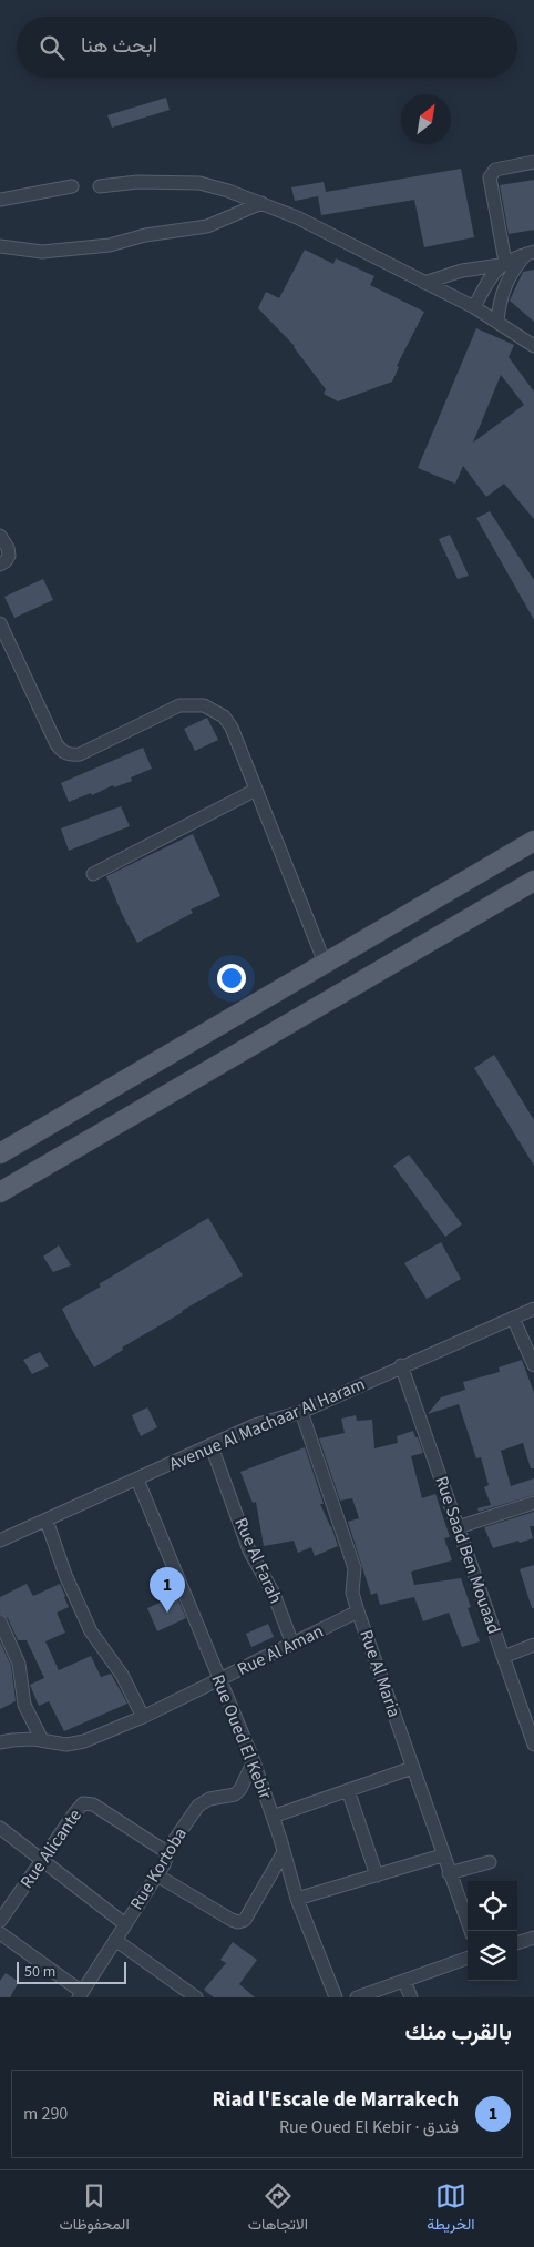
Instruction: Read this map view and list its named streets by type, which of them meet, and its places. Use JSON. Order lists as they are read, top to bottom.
{
  "streets": {
    "street": [
      "Avenue Al Machaar Al Haram",
      "Rue Saad Ben Mouaad",
      "Rue Al Farah",
      "Rue Al Aman",
      "Rue Al Maria",
      "Rue Oued El Kebir",
      "Rue Alicante",
      "Rue Kortoba"
    ]
  },
  "crossings": [
    ["Avenue Al Machaar Al Haram", "Rue Saad Ben Mouaad"],
    ["Avenue Al Machaar Al Haram", "Rue Al Farah"],
    ["Avenue Al Machaar Al Haram", "Rue Al Maria"],
    ["Avenue Al Machaar Al Haram", "Rue Oued El Kebir"],
    ["Rue Al Farah", "Rue Al Aman"],
    ["Rue Al Aman", "Rue Al Maria"],
    ["Rue Al Aman", "Rue Oued El Kebir"],
    ["Rue Oued El Kebir", "Rue Kortoba"],
    ["Rue Alicante", "Rue Kortoba"]
  ],
  "scale_bar": "50 m",
  "north": "top right",
  "page": {
    "search": "ابحث هنا",
    "pins": "1",
    "scale": "50 m",
    "heading": "بالقرب منك",
    "list": [
      {
        "mark": "1",
        "name": "Riad l'Escale de Marrakech",
        "note": "فندق · Rue Oued El Kebir",
        "value": "290 m"
      }
    ],
    "nav": ["الخريطة", "الاتجاهات", "المحفوظات"]
  }
}
